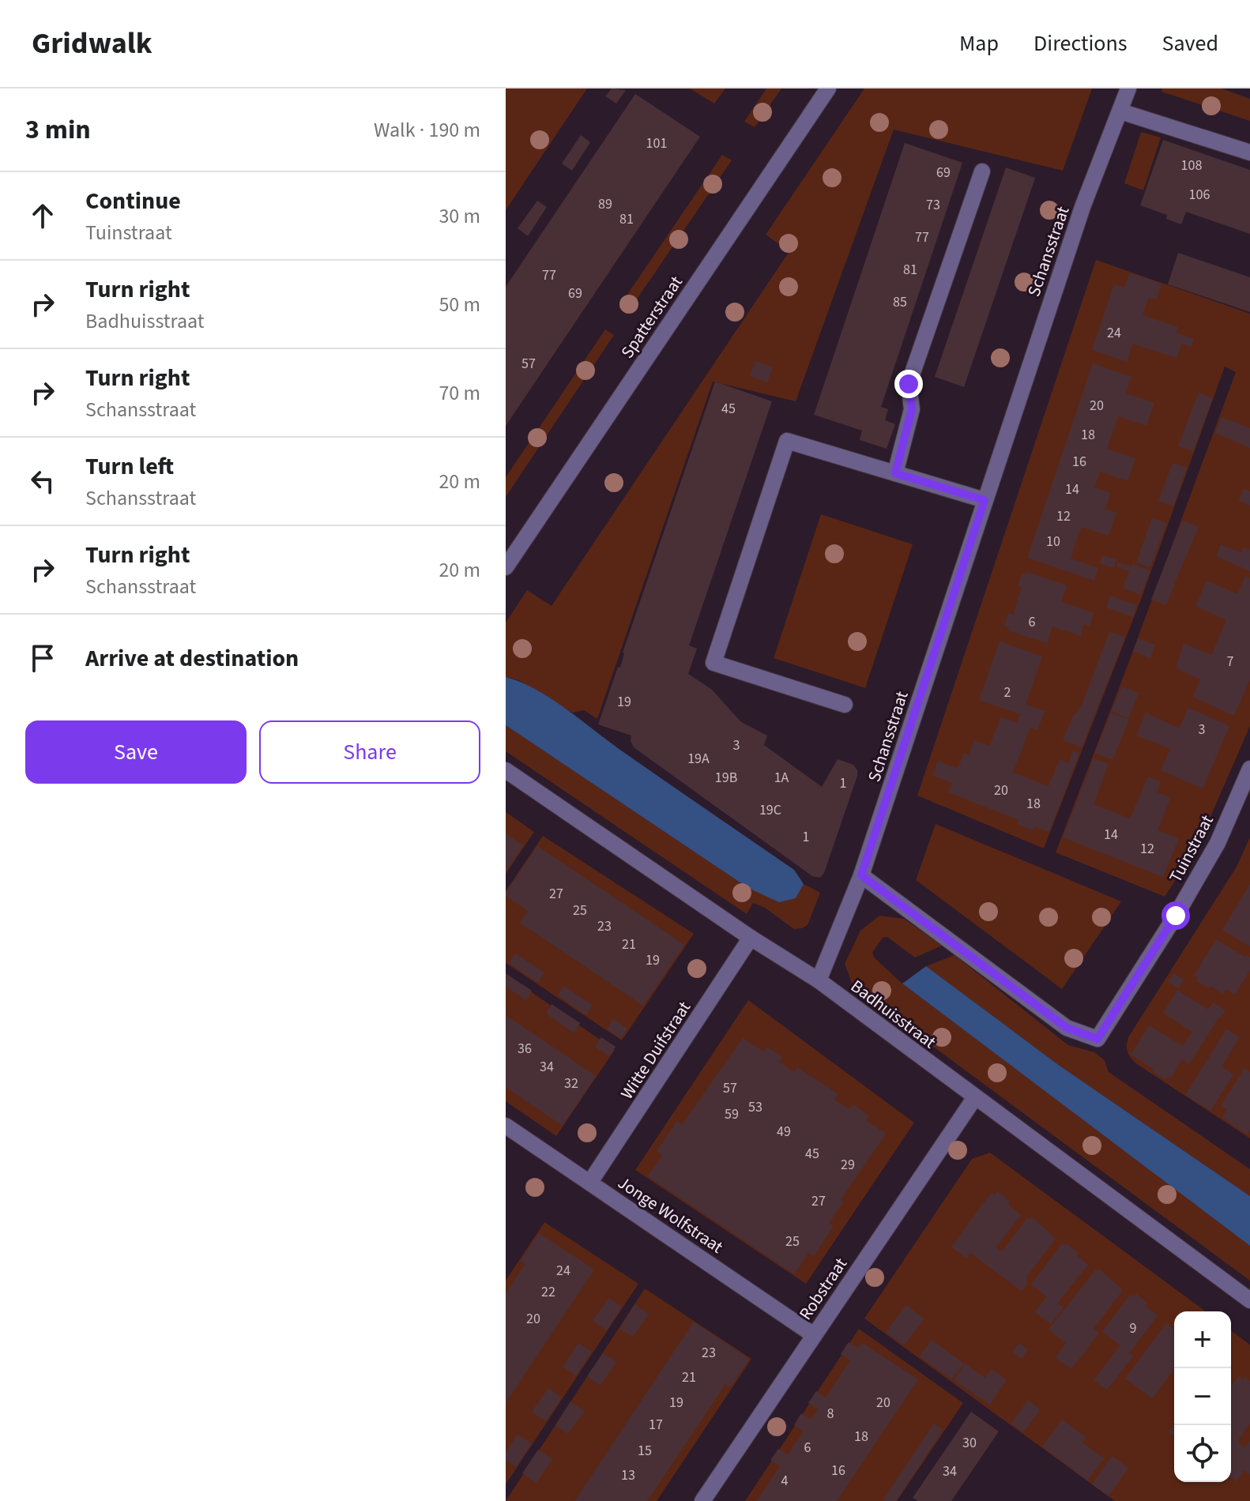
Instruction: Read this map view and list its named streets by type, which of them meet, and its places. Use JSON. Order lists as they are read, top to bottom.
{
  "streets": {
    "street": [
      "Schansstraat",
      "Spatterstraat",
      "Tuinstraat",
      "Badhuisstraat",
      "Witte Duifstraat",
      "Jonge Wolfstraat",
      "Robstraat"
    ]
  },
  "crossings": [
    ["Schansstraat", "Tuinstraat"],
    ["Schansstraat", "Badhuisstraat"],
    ["Badhuisstraat", "Witte Duifstraat"],
    ["Badhuisstraat", "Robstraat"],
    ["Witte Duifstraat", "Jonge Wolfstraat"],
    ["Jonge Wolfstraat", "Robstraat"]
  ],
  "house_numbers": [
    "101",
    "108",
    "69",
    "106",
    "89",
    "73",
    "81",
    "77",
    "81",
    "77",
    "69",
    "85",
    "24",
    "57",
    "20",
    "45",
    "18",
    "16",
    "14",
    "12",
    "10",
    "6",
    "7",
    "2",
    "19",
    "3",
    "3",
    "19A",
    "19B",
    "1A",
    "1",
    "20",
    "18",
    "19C",
    "14",
    "1",
    "12",
    "27",
    "25",
    "23",
    "21",
    "19",
    "36",
    "34",
    "32",
    "57",
    "53",
    "59",
    "49",
    "45",
    "29",
    "27",
    "25",
    "24",
    "22",
    "20",
    "9",
    "23",
    "21",
    "19",
    "20",
    "8",
    "17",
    "18",
    "30",
    "6",
    "15",
    "16",
    "34",
    "13",
    "4"
  ],
  "page": {
    "header": "Gridwalk",
    "nav": ["Map", "Directions", "Saved"],
    "heading": ["3 min", "Walk · 190 m"],
    "list": [
      ["Continue", "Tuinstraat", "30 m"],
      ["Turn right", "Badhuisstraat", "50 m"],
      ["Turn right", "Schansstraat", "70 m"],
      ["Turn left", "Schansstraat", "20 m"],
      ["Turn right", "Schansstraat", "20 m"],
      "Arrive at destination"
    ],
    "buttons": ["Save", "Share"],
    "map_buttons": ["+", "−"]
  }
}
